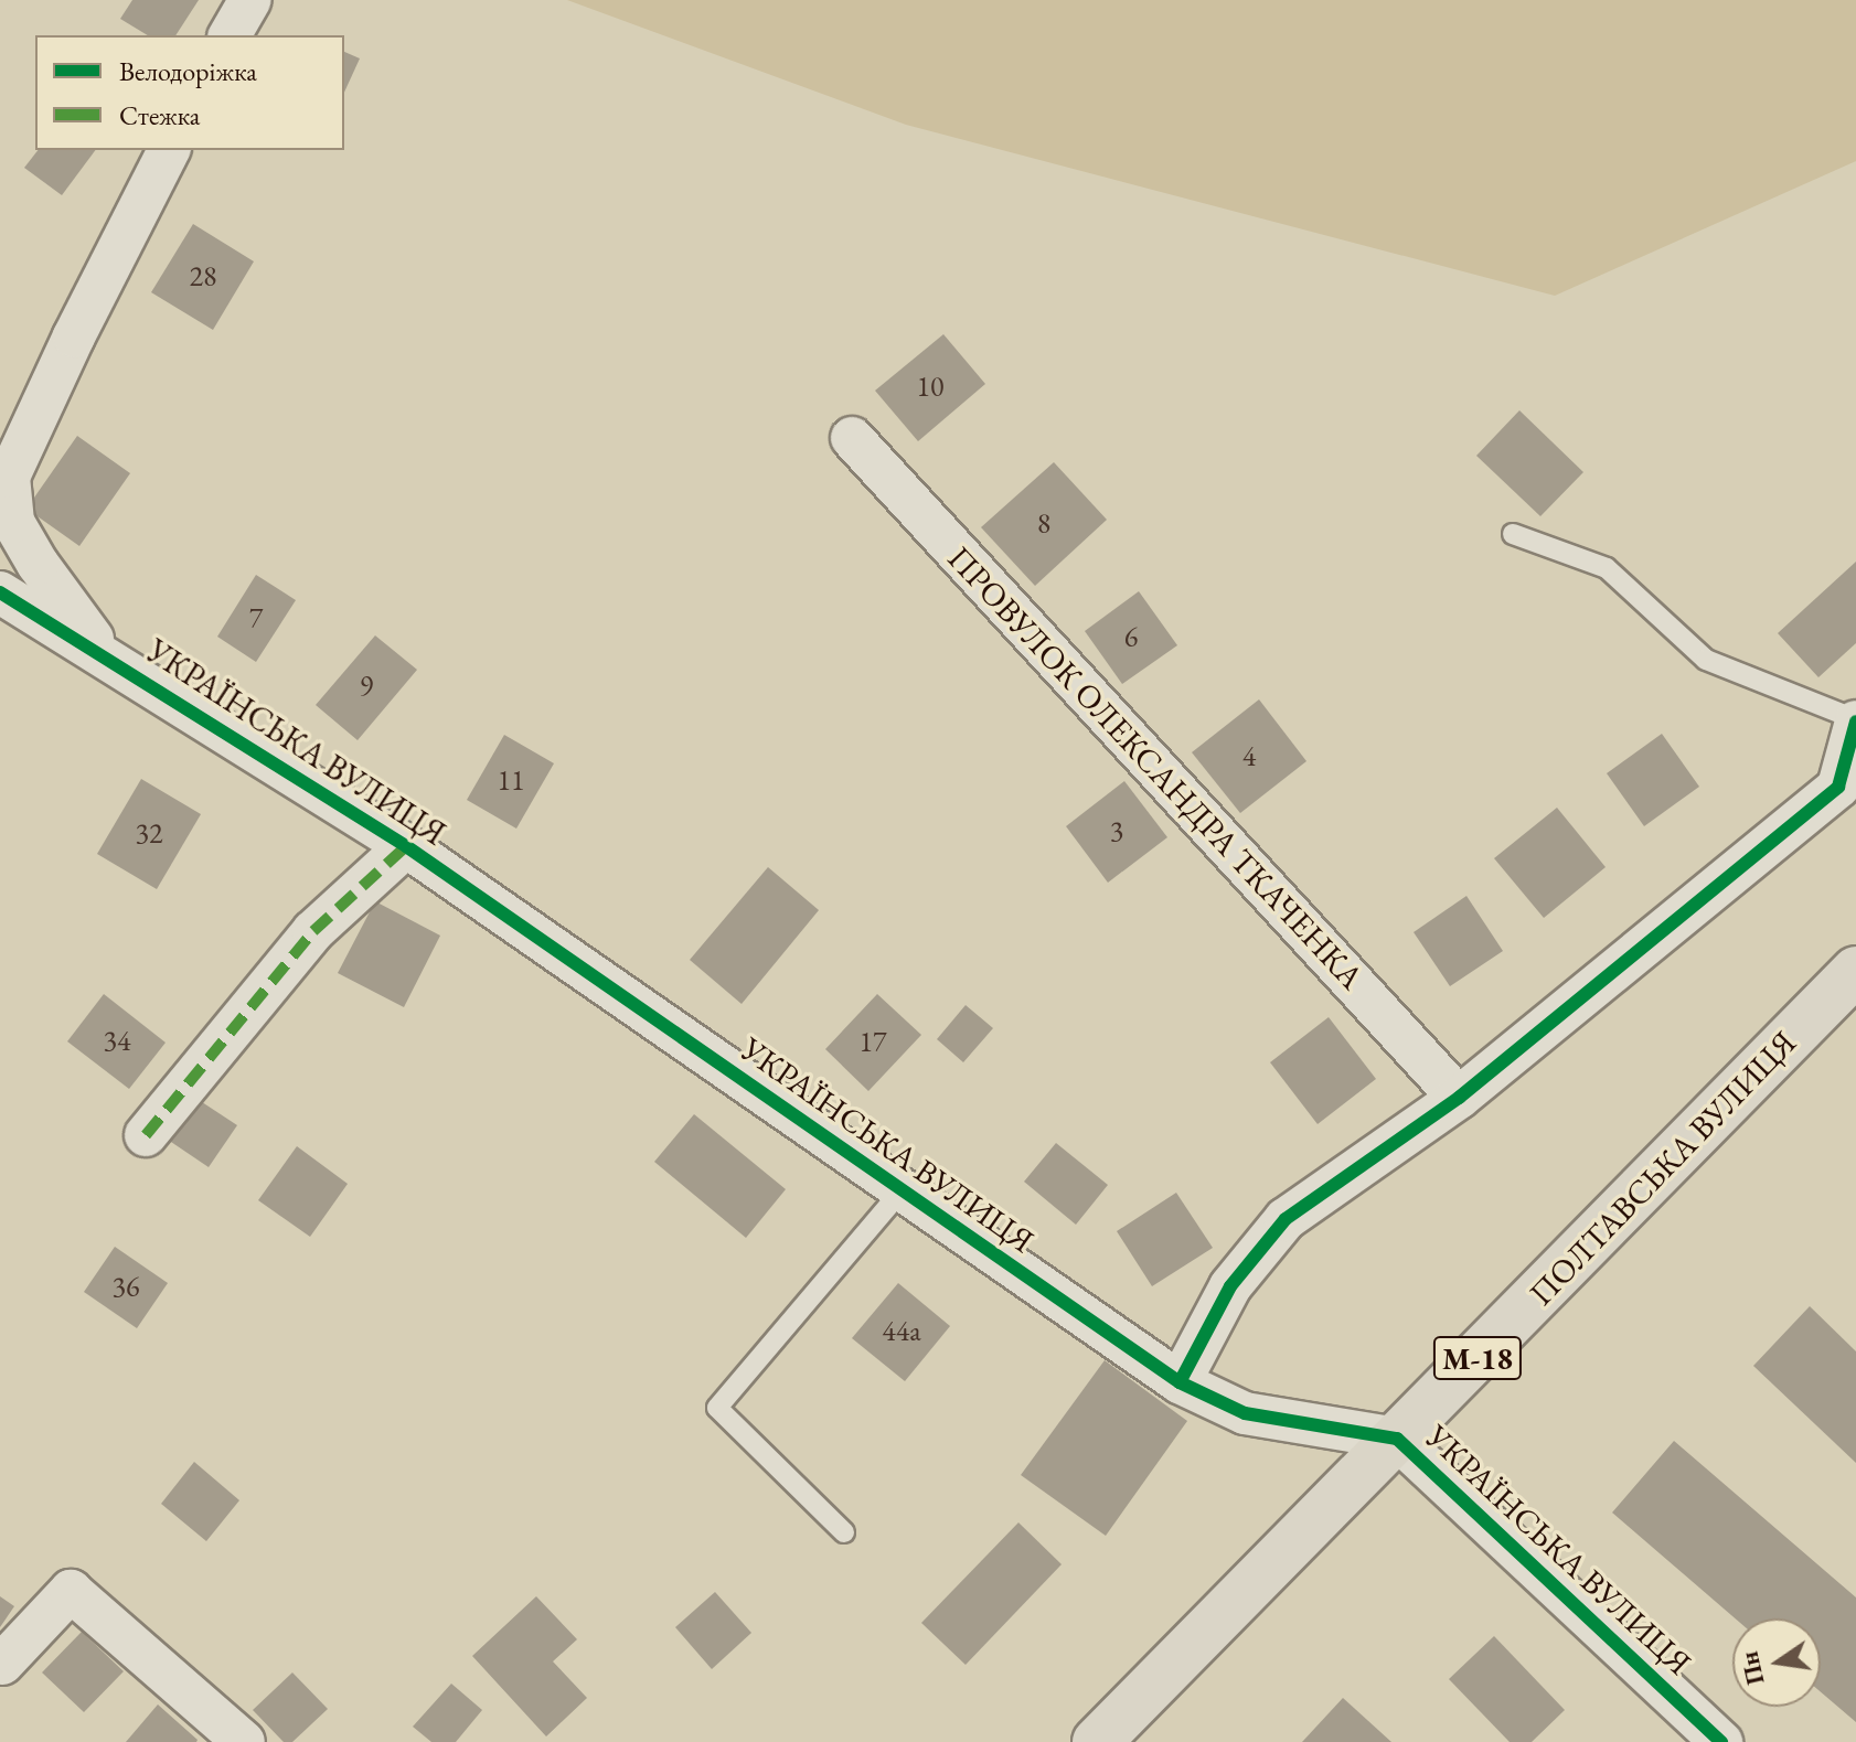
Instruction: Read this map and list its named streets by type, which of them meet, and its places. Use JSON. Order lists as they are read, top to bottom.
{
  "streets": {
    "highway": ["ПОЛТАВСЬКА ВУЛИЦЯ", "М-18"],
    "street": ["УКРАЇНСЬКА ВУЛИЦЯ", "ПРОВУЛОК ОЛЕКСАНДРА ТКАЧЕНКА"]
  },
  "crossings": [
    ["УКРАЇНСЬКА ВУЛИЦЯ", "ПОЛТАВСЬКА ВУЛИЦЯ"]
  ],
  "house_numbers": [
    "28",
    "10",
    "8",
    "7",
    "6",
    "9",
    "4",
    "11",
    "3",
    "32",
    "34",
    "17",
    "36",
    "44а"
  ],
  "legend": ["Велодоріжка", "Стежка"],
  "north": "left"
}
